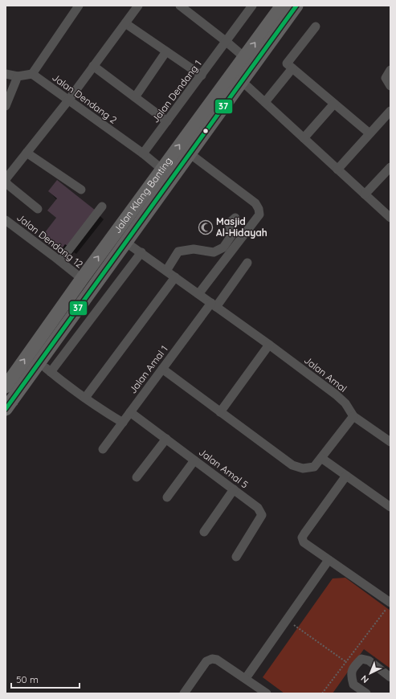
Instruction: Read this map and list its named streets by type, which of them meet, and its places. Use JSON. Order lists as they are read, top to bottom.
{
  "streets": {
    "highway": ["Jalan Klang Banting"],
    "street": [
      "Jalan Dendang 1",
      "Jalan Dendang 2",
      "Jalan Dendang 12",
      "Jalan Amal 1",
      "Jalan Amal",
      "Jalan Amal 5"
    ]
  },
  "crossings": [
    ["Jalan Dendang 1", "Jalan Dendang 2"],
    ["Jalan Dendang 2", "Jalan Klang Banting"],
    ["Jalan Klang Banting", "Jalan Dendang 12"],
    ["Jalan Klang Banting", "Jalan Amal"],
    ["Jalan Amal 1", "Jalan Amal"],
    ["Jalan Amal 1", "Jalan Amal 5"]
  ],
  "places": {
    "mosque": ["Masjid Al-Hidayah"]
  },
  "lines": ["transit line 37"],
  "scale_bar": "50 m",
  "north": "bottom left"
}
